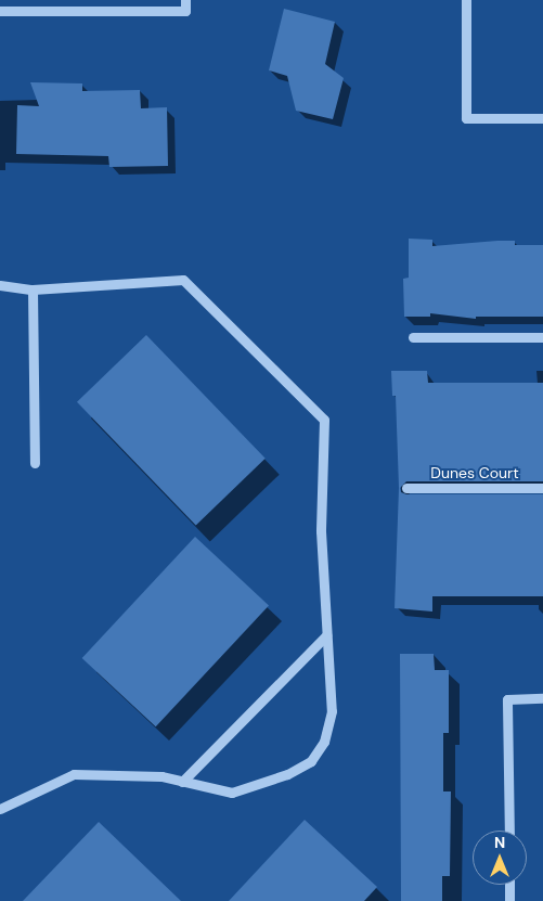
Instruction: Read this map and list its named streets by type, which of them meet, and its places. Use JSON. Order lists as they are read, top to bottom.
{
  "streets": {
    "street": ["Dunes Court"]
  },
  "north": "top"
}
